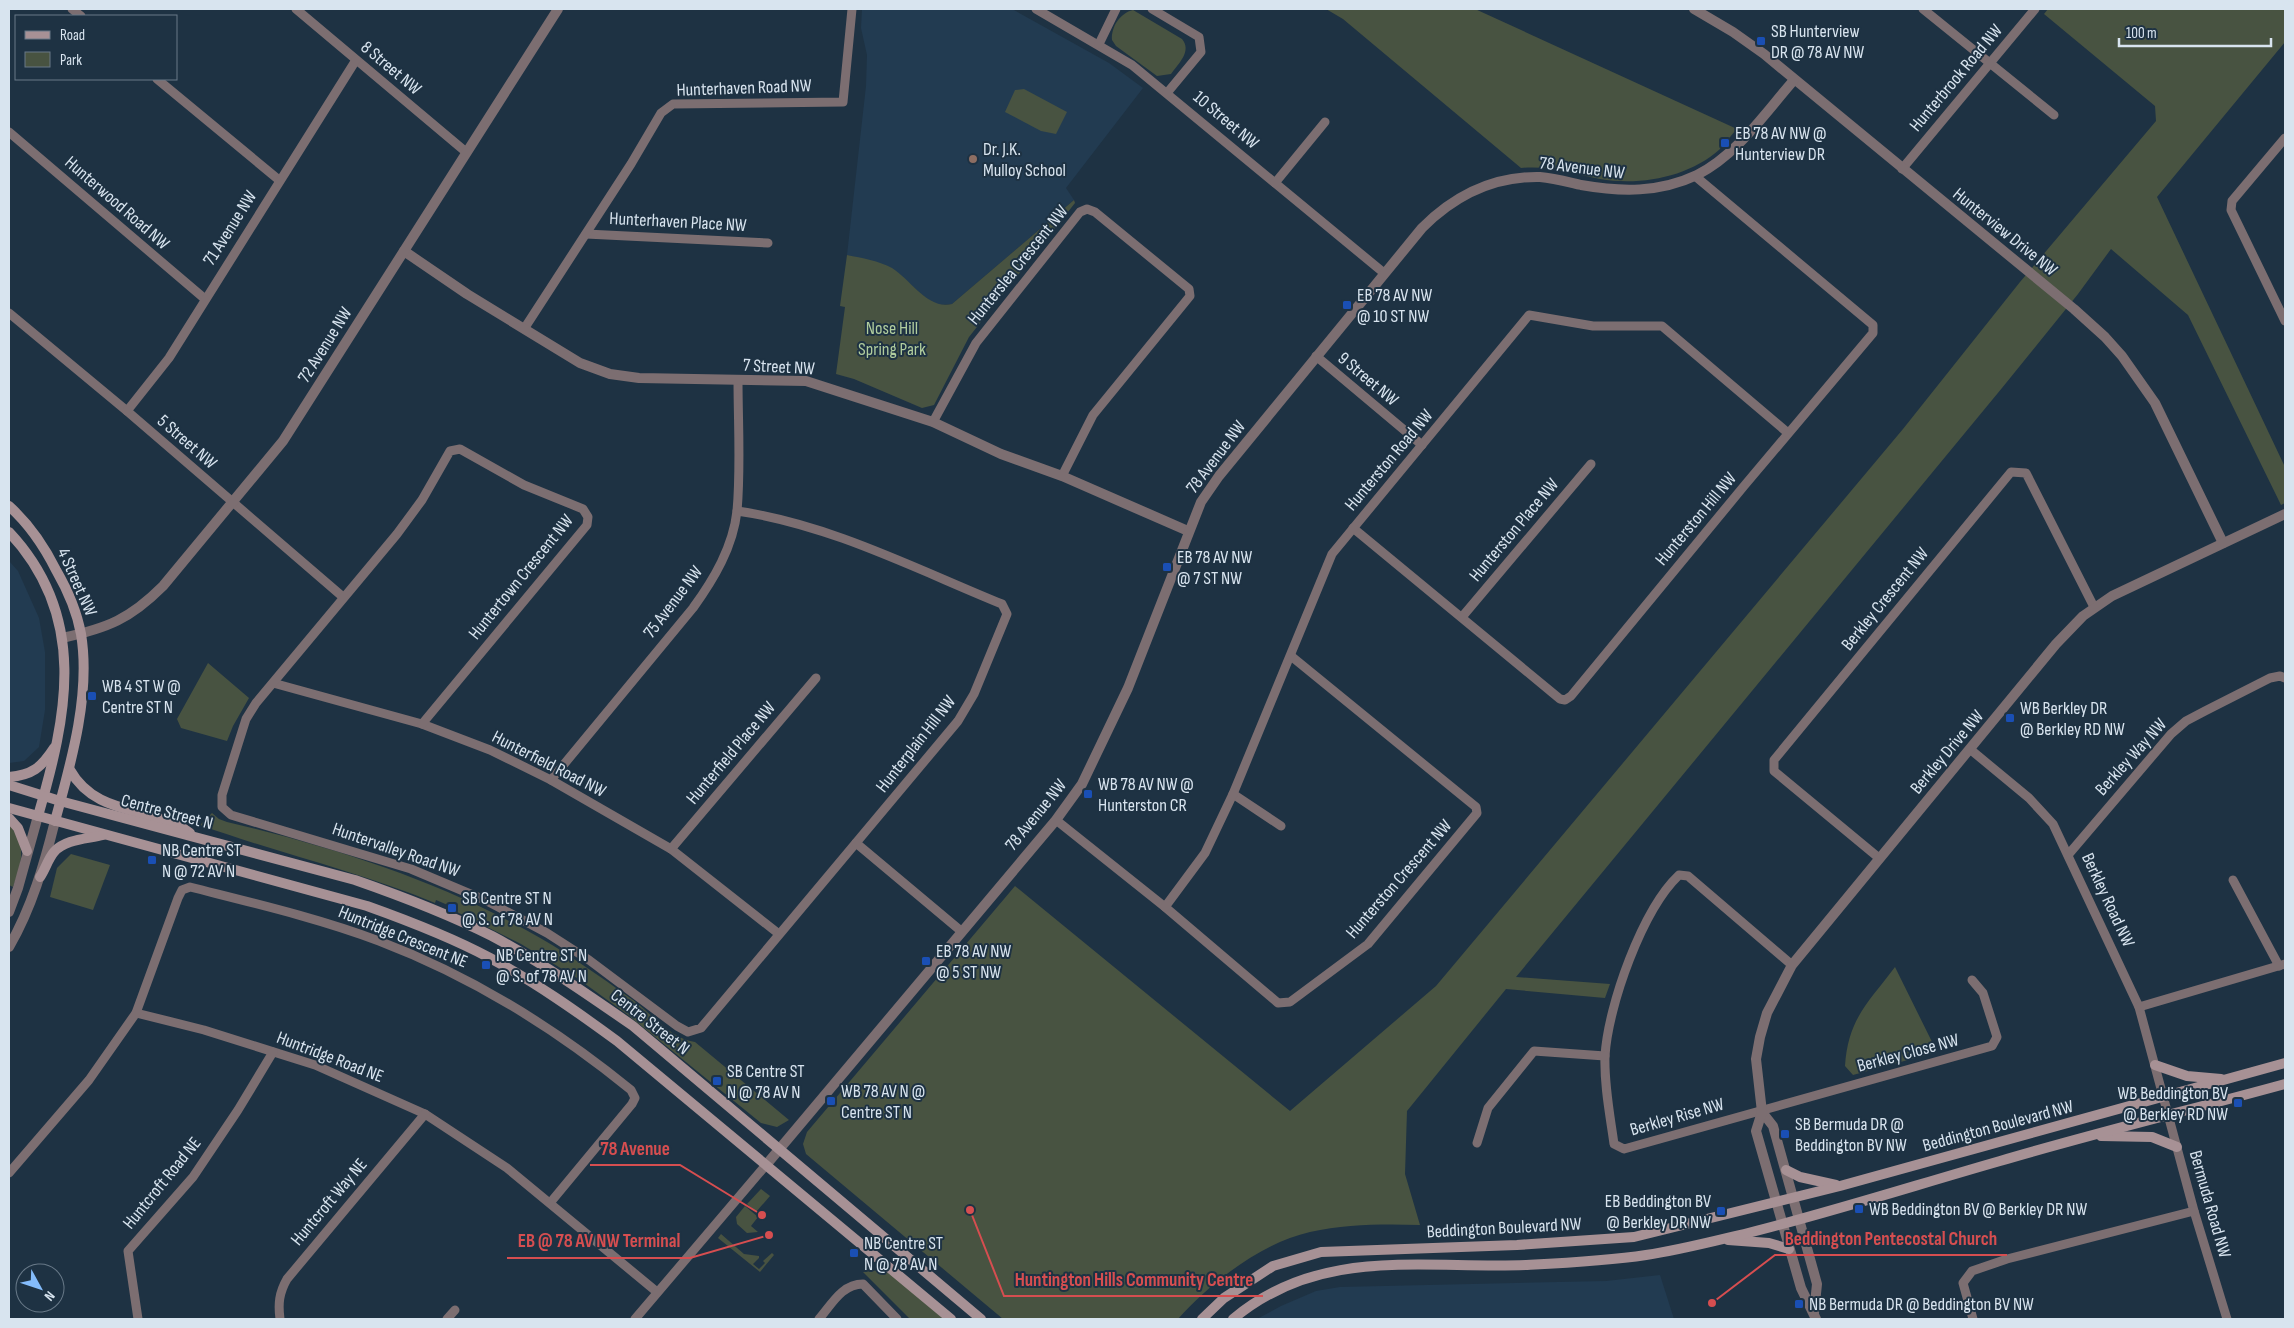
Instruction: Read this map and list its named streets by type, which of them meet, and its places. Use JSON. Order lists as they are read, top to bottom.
{
  "streets": {
    "main road": ["4 Street NW", "Centre Street N", "Beddington Boulevard NW"],
    "street": [
      "8 Street NW",
      "Hunterbrook Road NW",
      "Hunterhaven Road NW",
      "10 Street NW",
      "78 Avenue NW",
      "Hunterwood Road NW",
      "Hunterhaven Place NW",
      "71 Avenue NW",
      "Hunterview Drive NW",
      "Hunterslea Crescent NW",
      "72 Avenue NW",
      "7 Street NW",
      "9 Street NW",
      "5 Street NW",
      "Hunterston Road NW",
      "Hunterston Hill NW",
      "Hunterston Place NW",
      "Huntertown Crescent NW",
      "Berkley Crescent NW",
      "75 Avenue NW",
      "Hunterplain Hill NW",
      "Berkley Drive NW",
      "Hunterfield Place NW",
      "Berkley Way NW",
      "Hunterfield Road NW",
      "Huntervalley Road NW",
      "Hunterston Crescent NW",
      "Berkley Road NW",
      "Huntridge Crescent NE",
      "Berkley Close NW",
      "Huntridge Road NE",
      "Berkley Rise NW",
      "Huntcroft Road NE",
      "Huntcroft Way NE",
      "Bermuda Road NW"
    ]
  },
  "crossings": [
    ["8 Street NW", "71 Avenue NW"],
    ["8 Street NW", "72 Avenue NW"],
    ["Hunterbrook Road NW", "Hunterview Drive NW"],
    ["Hunterhaven Road NW", "Hunterhaven Place NW"],
    ["Hunterhaven Road NW", "7 Street NW"],
    ["10 Street NW", "78 Avenue NW"],
    ["78 Avenue NW", "Hunterview Drive NW"],
    ["78 Avenue NW", "7 Street NW"],
    ["78 Avenue NW", "9 Street NW"],
    ["78 Avenue NW", "Hunterston Hill NW"],
    ["78 Avenue NW", "Centre Street N"],
    ["78 Avenue NW", "Hunterston Crescent NW"],
    ["Hunterwood Road NW", "71 Avenue NW"],
    ["71 Avenue NW", "5 Street NW"],
    ["Hunterview Drive NW", "Berkley Drive NW"],
    ["Hunterslea Crescent NW", "7 Street NW"],
    ["72 Avenue NW", "7 Street NW"],
    ["72 Avenue NW", "5 Street NW"],
    ["72 Avenue NW", "4 Street NW"],
    ["7 Street NW", "75 Avenue NW"],
    ["9 Street NW", "Hunterston Road NW"],
    ["5 Street NW", "Huntertown Crescent NW"],
    ["Hunterston Road NW", "Hunterston Hill NW"],
    ["Hunterston Road NW", "Hunterston Crescent NW"],
    ["Hunterston Hill NW", "Hunterston Place NW"],
    ["Huntertown Crescent NW", "Hunterfield Road NW"],
    ["Huntertown Crescent NW", "Huntervalley Road NW"],
    ["4 Street NW", "Centre Street N"],
    ["Berkley Crescent NW", "Berkley Drive NW"],
    ["75 Avenue NW", "Hunterplain Hill NW"],
    ["75 Avenue NW", "Hunterfield Road NW"],
    ["Hunterplain Hill NW", "Hunterfield Road NW"],
    ["Hunterplain Hill NW", "Huntervalley Road NW"],
    ["Berkley Drive NW", "Berkley Road NW"],
    ["Berkley Drive NW", "Berkley Close NW"],
    ["Berkley Drive NW", "Berkley Rise NW"],
    ["Berkley Drive NW", "Beddington Boulevard NW"],
    ["Hunterfield Place NW", "Hunterfield Road NW"],
    ["Berkley Way NW", "Berkley Road NW"],
    ["Hunterfield Road NW", "Huntervalley Road NW"],
    ["Berkley Road NW", "Beddington Boulevard NW"],
    ["Berkley Road NW", "Bermuda Road NW"],
    ["Huntridge Crescent NE", "Huntridge Road NE"],
    ["Berkley Close NW", "Berkley Rise NW"],
    ["Huntridge Road NE", "Huntcroft Road NE"],
    ["Huntridge Road NE", "Huntcroft Way NE"],
    ["Beddington Boulevard NW", "Bermuda Road NW"]
  ],
  "parks": ["Nose Hill Spring Park"],
  "places": {
    "transit": [
      "SB Hunterview DR @ 78 AV NW",
      "EB 78 AV NW @ Hunterview DR",
      "EB 78 AV NW @ 10 ST NW",
      "EB 78 AV NW @ 7 ST NW",
      "WB 4 ST W @ Centre ST N",
      "WB Berkley DR @ Berkley RD NW",
      "WB 78 AV NW @ Hunterston CR",
      "NB Centre ST N @ 72 AV N",
      "SB Centre ST N @ S. of 78 AV N",
      "EB 78 AV NW @ 5 ST NW",
      "NB Centre ST N @ S. of 78 AV N",
      "SB Centre ST N @ 78 AV N",
      "WB 78 AV N @ Centre ST N",
      "WB Beddington BV @ Berkley RD NW",
      "SB Bermuda DR @ Beddington BV NW",
      "WB Beddington BV @ Berkley DR NW",
      "EB Beddington BV @ Berkley DR NW",
      "NB Centre ST N @ 78 AV N",
      "NB Bermuda DR @ Beddington BV NW"
    ],
    "other": [
      "Dr. J.K. Mulloy School",
      "Huntington Hills Community Centre",
      "78 Avenue",
      "EB @ 78 AV NW Terminal",
      "Beddington Pentecostal Church"
    ]
  },
  "legend": ["Road", "Park"],
  "scale_bar": "100 m",
  "north": "bottom right"
}
